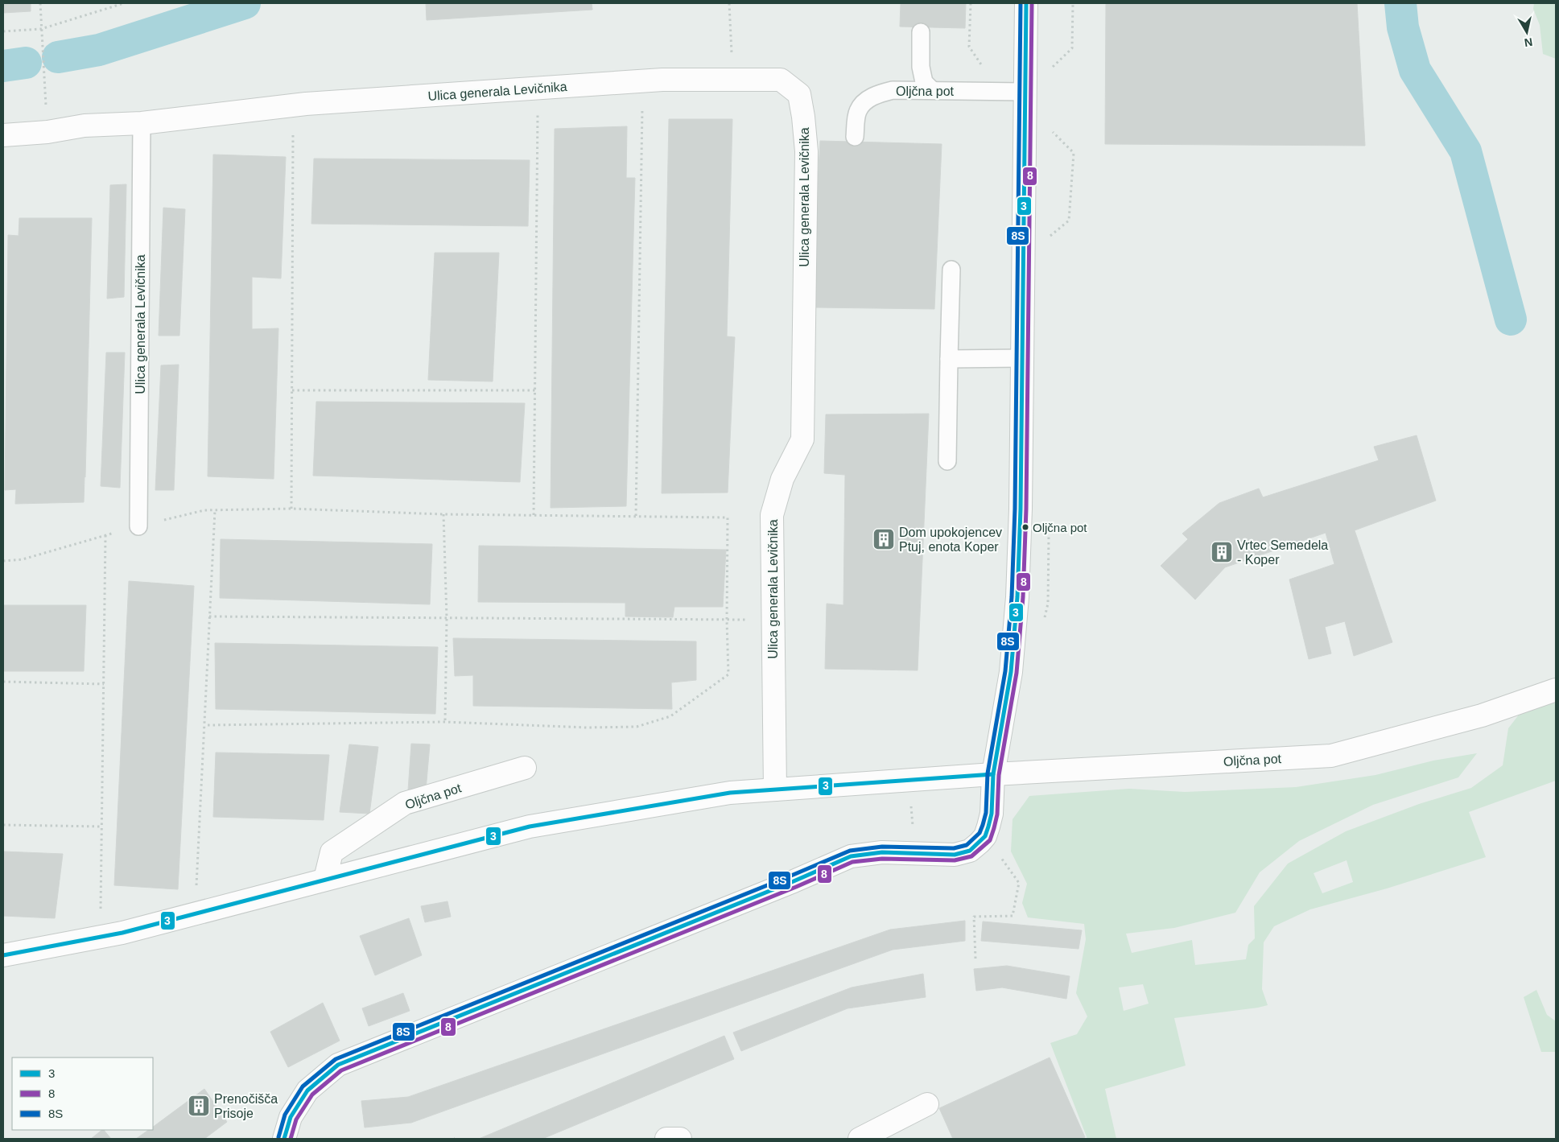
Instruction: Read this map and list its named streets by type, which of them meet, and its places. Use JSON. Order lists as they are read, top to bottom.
{
  "streets": {
    "street": ["Ulica generala Levičnika", "Oljčna pot"]
  },
  "crossings": [
    ["Ulica generala Levičnika", "Oljčna pot"]
  ],
  "places": {
    "other": ["Oljčna pot"],
    "building": ["Dom upokojencev Ptuj, enota Koper", "Vrtec Semedela - Koper", "Prenočišča Prisoje"]
  },
  "lines": ["transit line 3", "transit line 8", "transit line 8S"],
  "legend": ["3", "8", "8S"],
  "north": "bottom"
}
